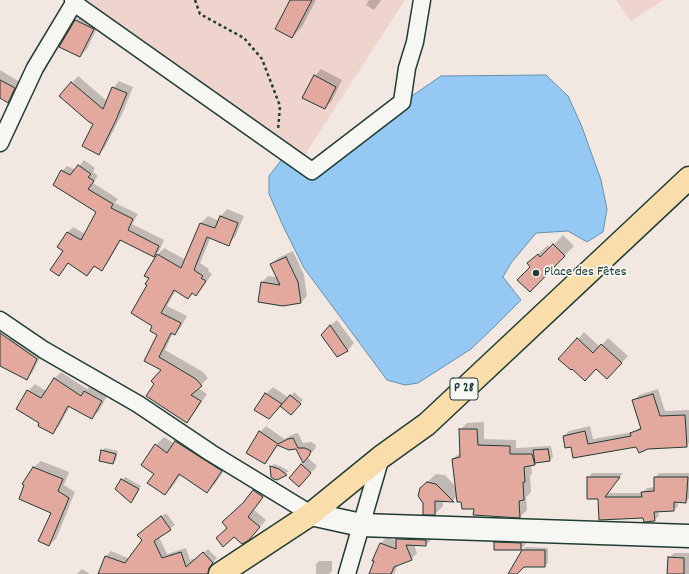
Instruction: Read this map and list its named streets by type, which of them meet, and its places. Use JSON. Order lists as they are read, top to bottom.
{
  "streets": {
    "main road": ["P 28"]
  },
  "places": ["Place des Fêtes"]
}
